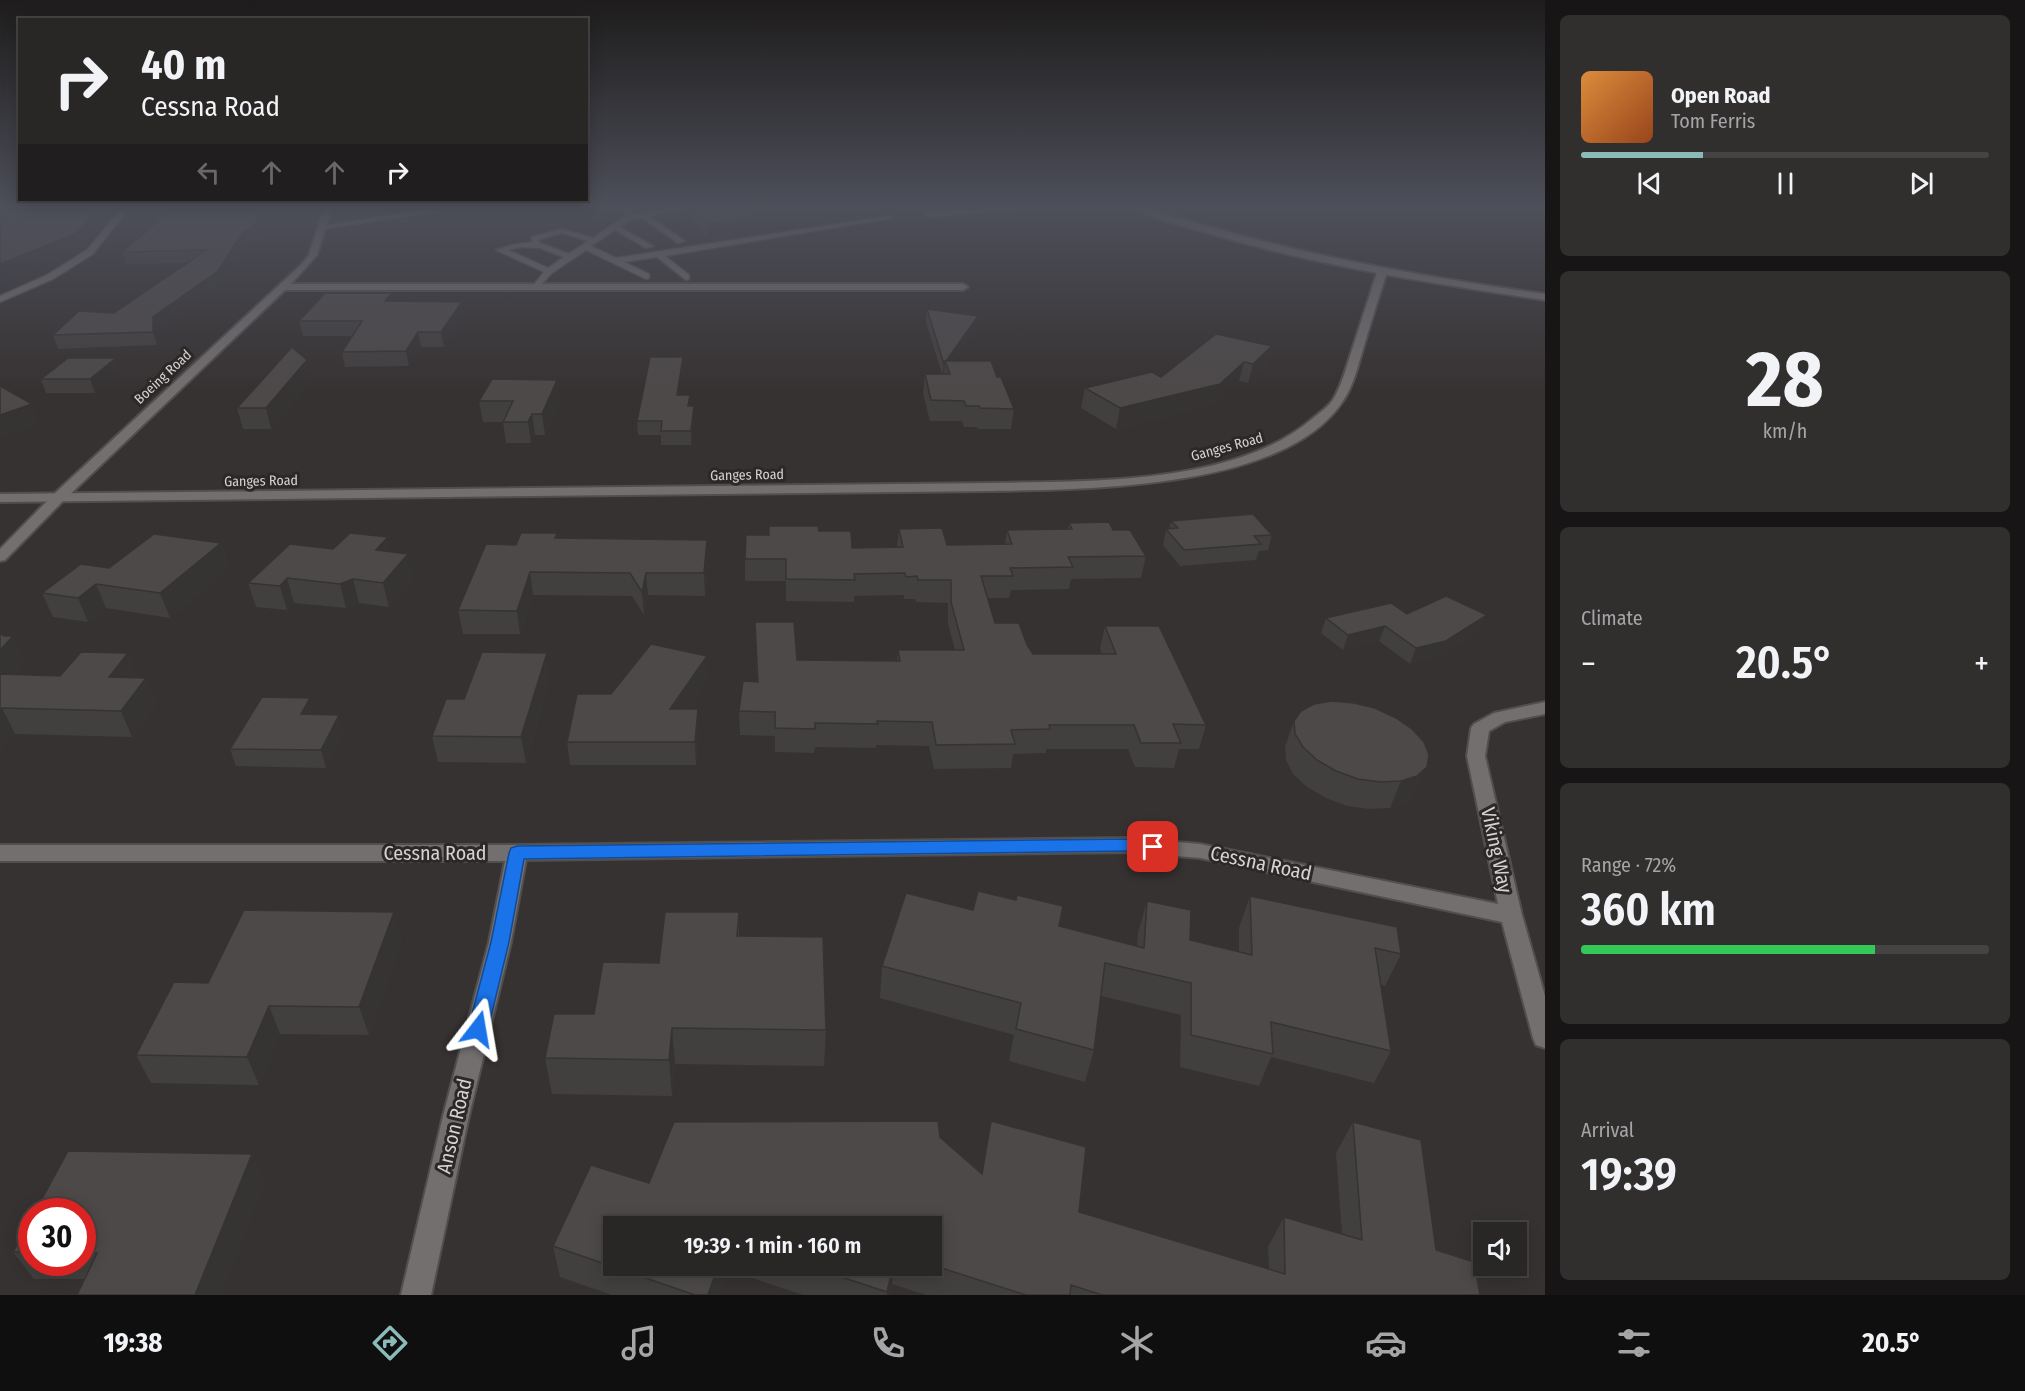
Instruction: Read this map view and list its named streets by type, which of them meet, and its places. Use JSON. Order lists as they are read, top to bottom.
{
  "streets": {
    "street": [
      "Boeing Road",
      "Ganges Road",
      "Viking Way",
      "Cessna Road",
      "Anson Road"
    ]
  },
  "crossings": [
    ["Boeing Road", "Ganges Road"],
    ["Viking Way", "Cessna Road"],
    ["Cessna Road", "Anson Road"]
  ],
  "page": {
    "turn": ["40 m", "Cessna Road"],
    "song": ["Open Road", "Tom Ferris"],
    "tile": [
      ["28", "km/h"],
      "Climate",
      ["Range · 72%", "360 km"],
      ["Arrival", "19:39"]
    ],
    "heat": ["−", "20.5°", "+"],
    "limit": "30",
    "trip": "19:39 · 1 min · 160 m",
    "tabs": ["19:38", "20.5°"]
  }
}
